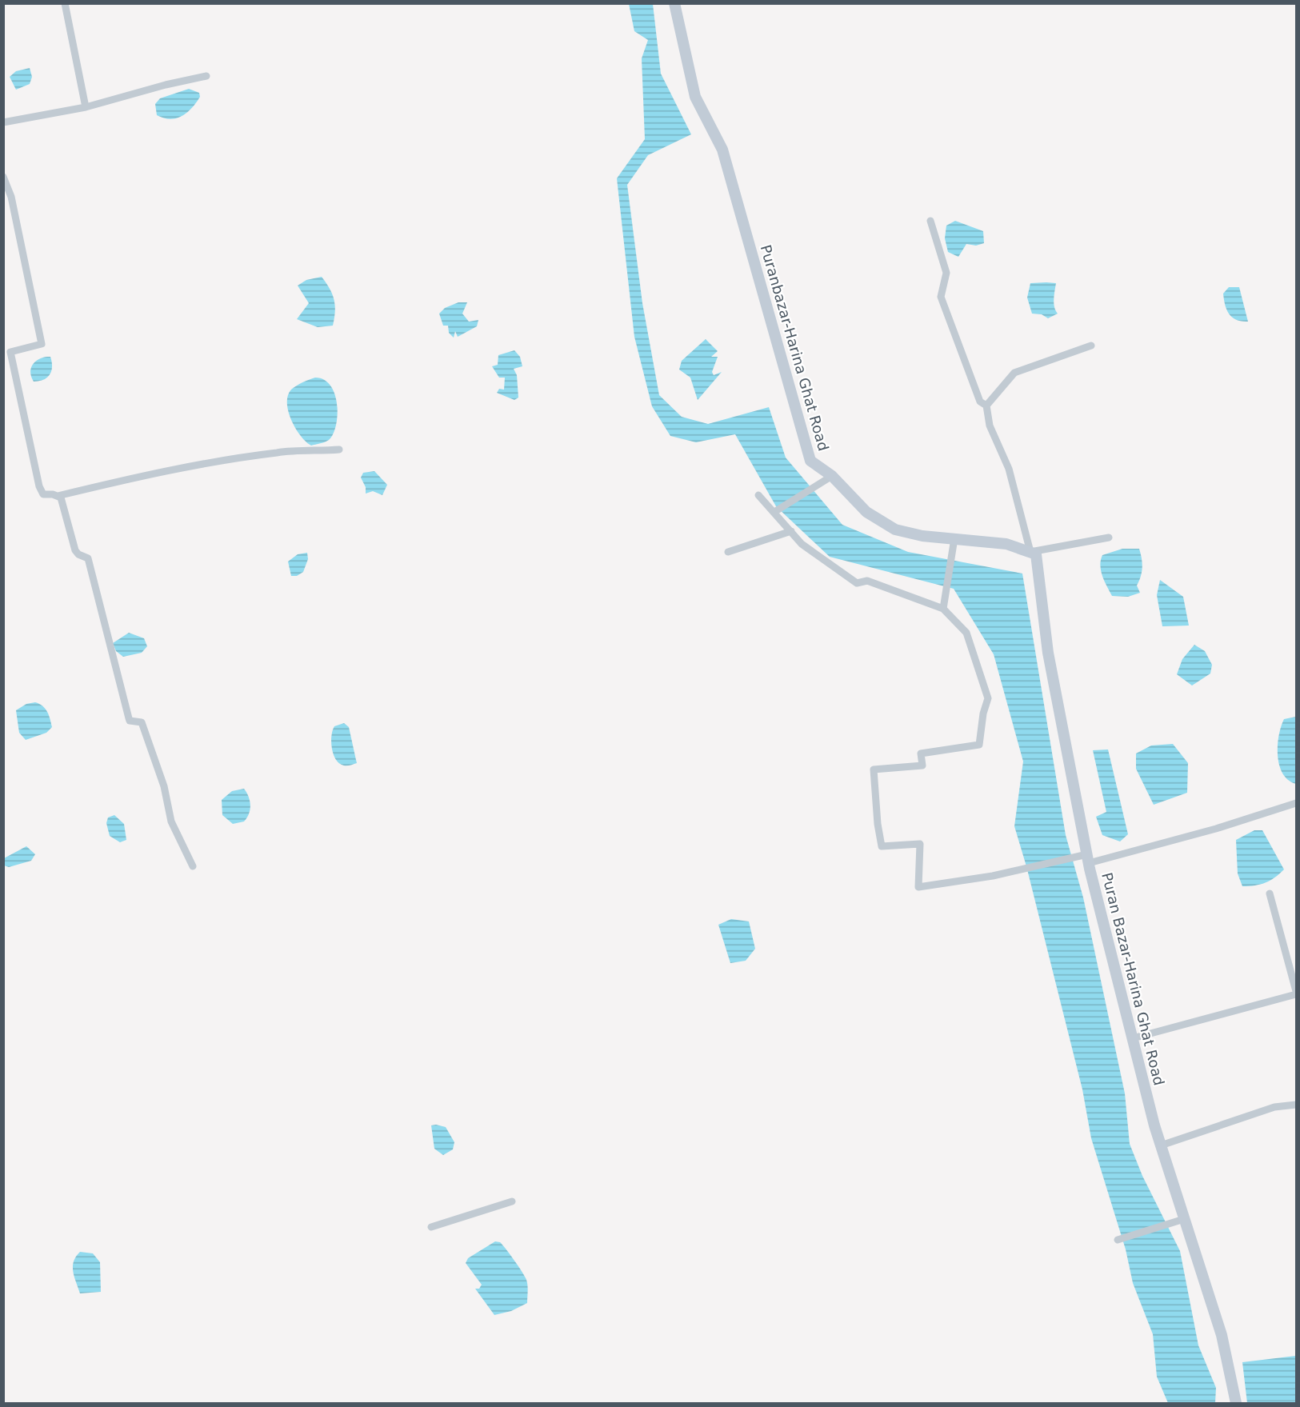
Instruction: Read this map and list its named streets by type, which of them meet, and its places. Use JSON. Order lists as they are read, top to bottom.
{
  "streets": {
    "main road": ["Puranbazar-Harina Ghat Road", "Puran Bazar-Harina Ghat Road"]
  },
  "crossings": [
    ["Puranbazar-Harina Ghat Road", "Puran Bazar-Harina Ghat Road"]
  ]
}
